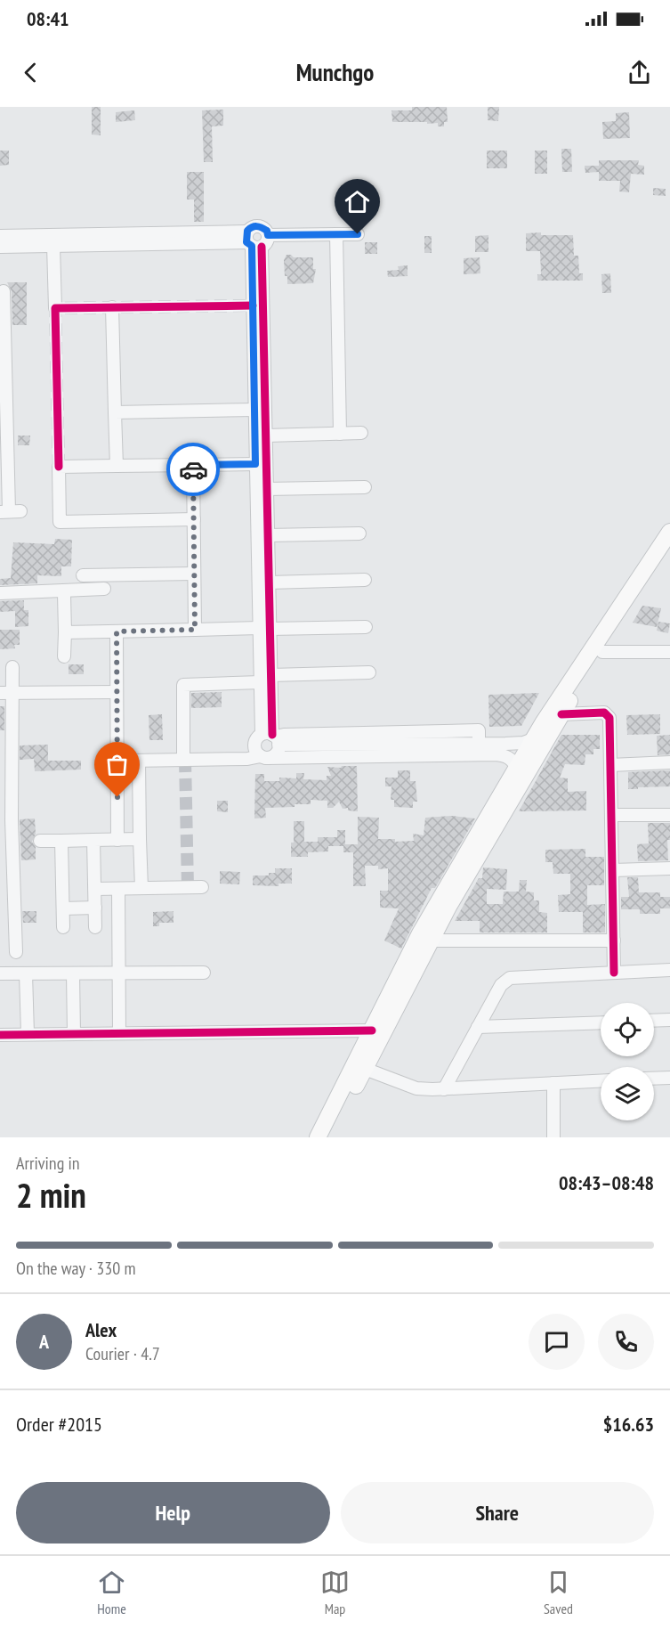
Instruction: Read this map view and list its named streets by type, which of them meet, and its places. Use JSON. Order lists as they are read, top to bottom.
{
  "page": {
    "status": "08:41",
    "header": "Munchgo",
    "heading": ["2 min", "Arriving in", "08:43–08:48"],
    "panel": [
      "Alex",
      "Courier · 4.7",
      "Order #2015",
      "$16.63"
    ],
    "bar": "On the way · 330 m",
    "round": "A",
    "buttons": ["Help", "Share"],
    "tabs": ["Home", "Map", "Saved"]
  }
}
